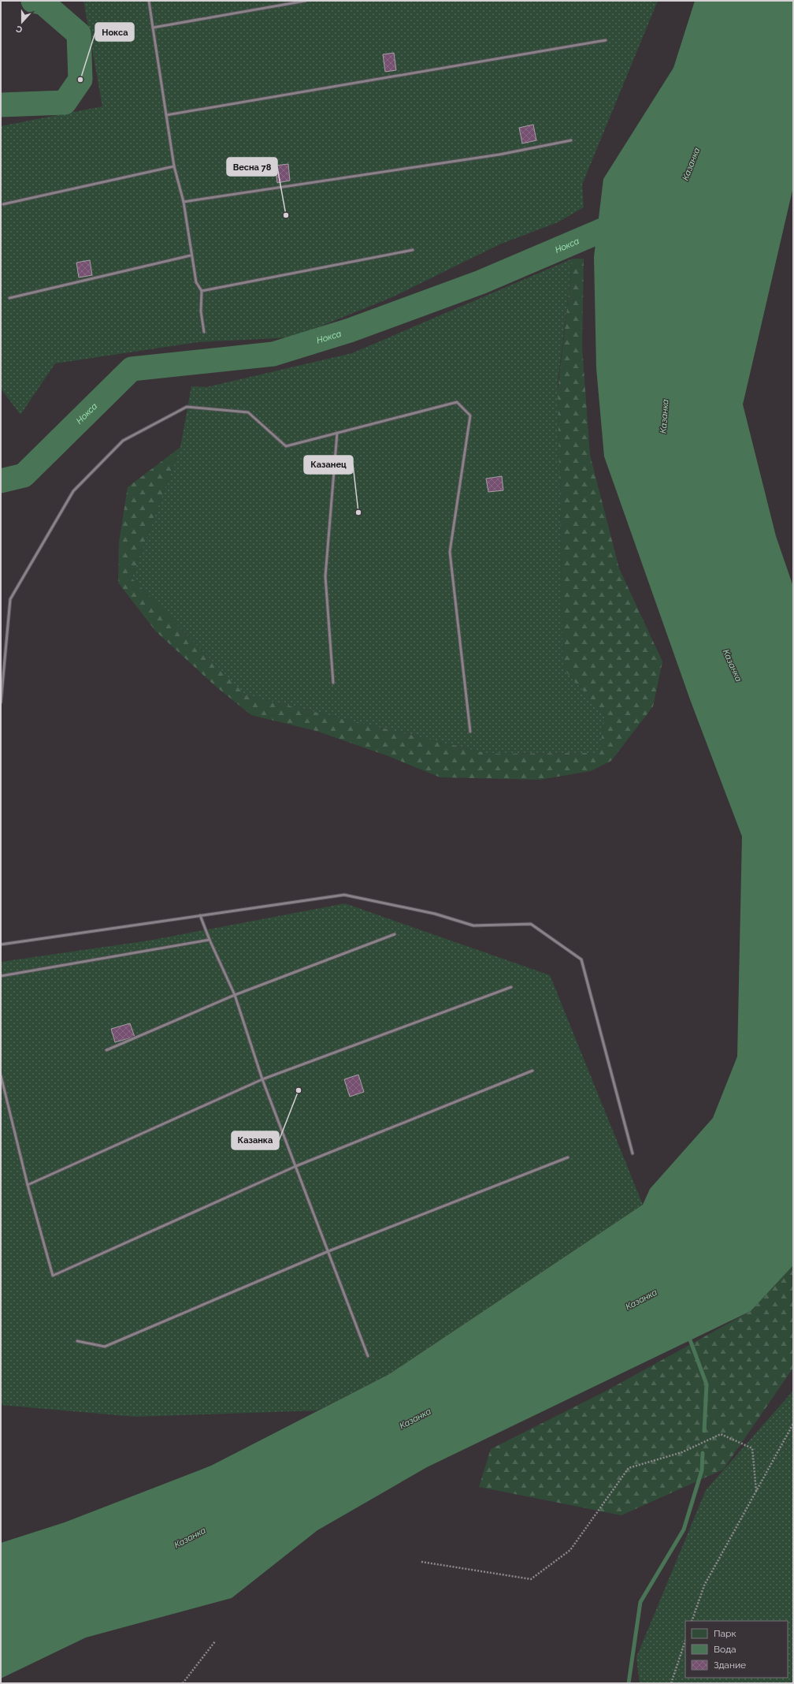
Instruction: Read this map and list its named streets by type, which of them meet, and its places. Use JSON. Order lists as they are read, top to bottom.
{
  "water": ["Казанка", "Нокса"],
  "places": [
    "Нокса",
    "Весна 78",
    "Казанец",
    "Казанка"
  ],
  "legend": ["Парк", "Вода", "Здание"],
  "north": "bottom"
}
